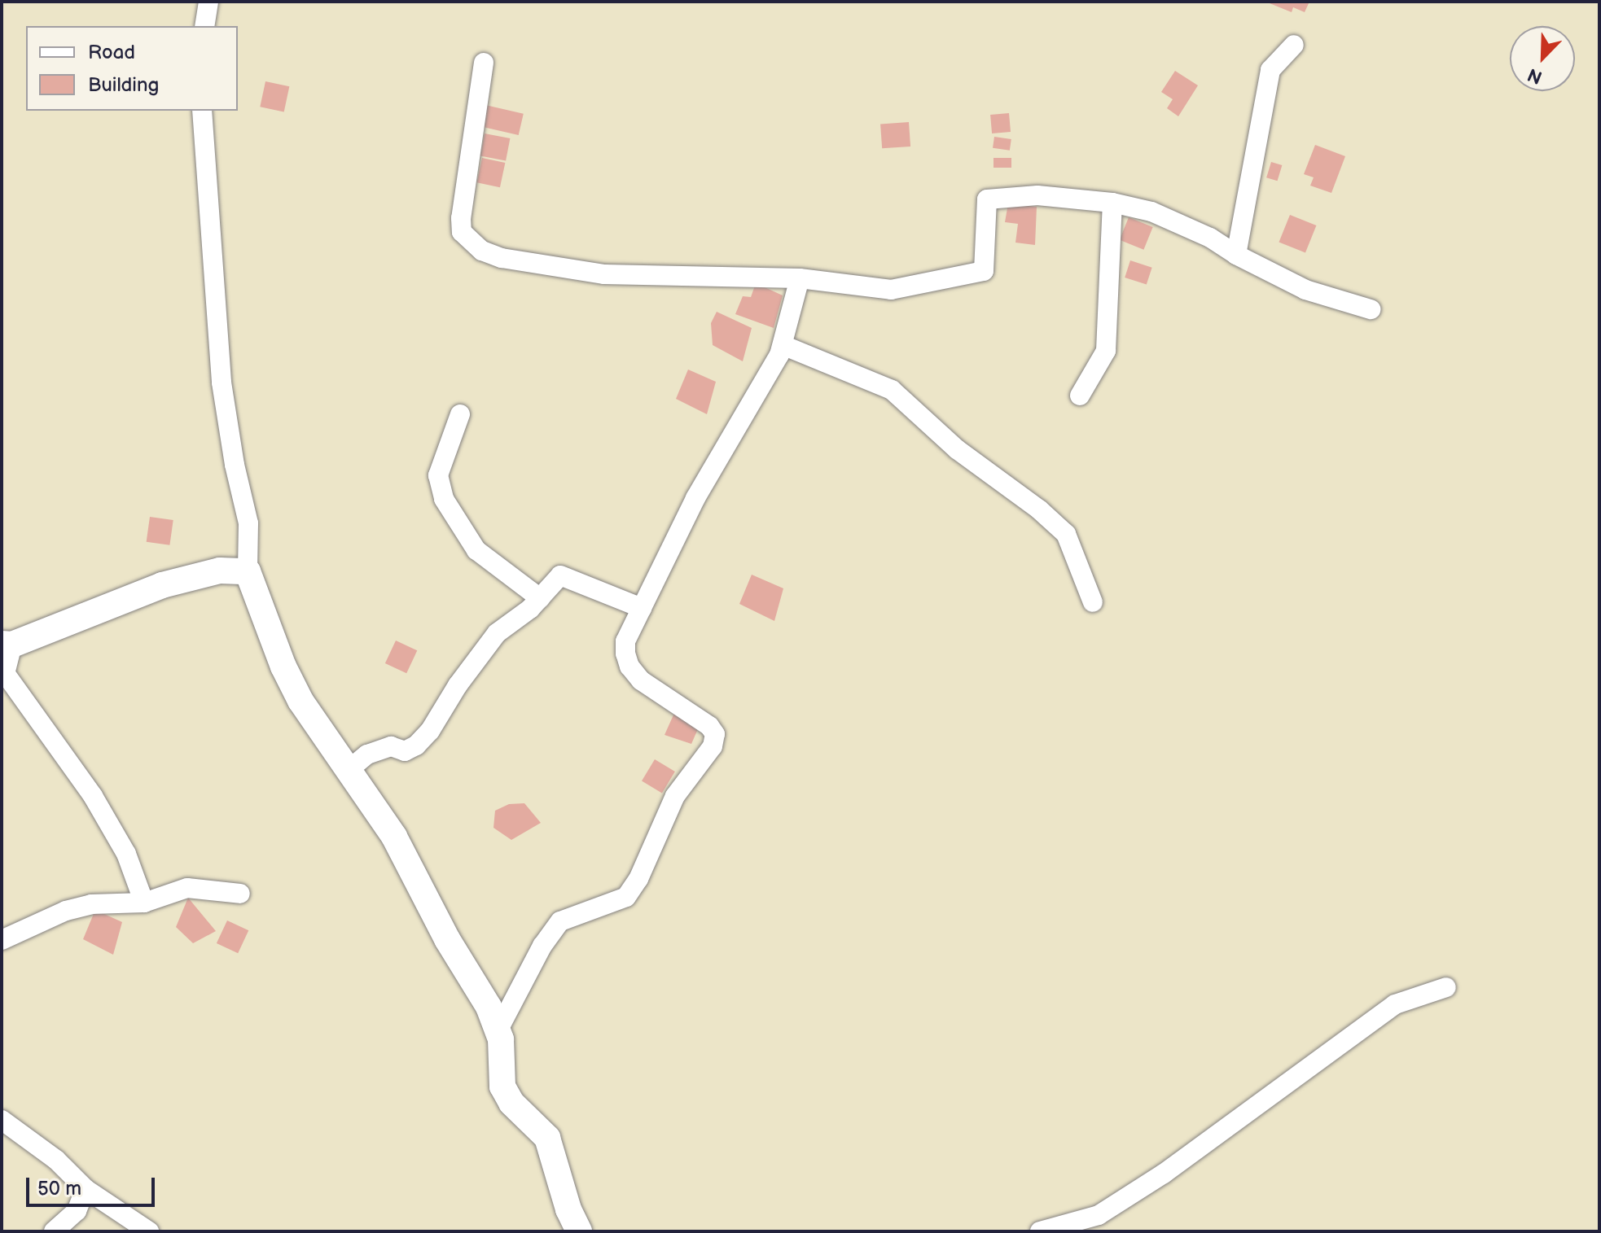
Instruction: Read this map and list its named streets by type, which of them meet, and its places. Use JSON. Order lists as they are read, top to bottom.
{
  "legend": ["Road", "Building"],
  "scale_bar": "50 m",
  "north": "bottom left"
}
